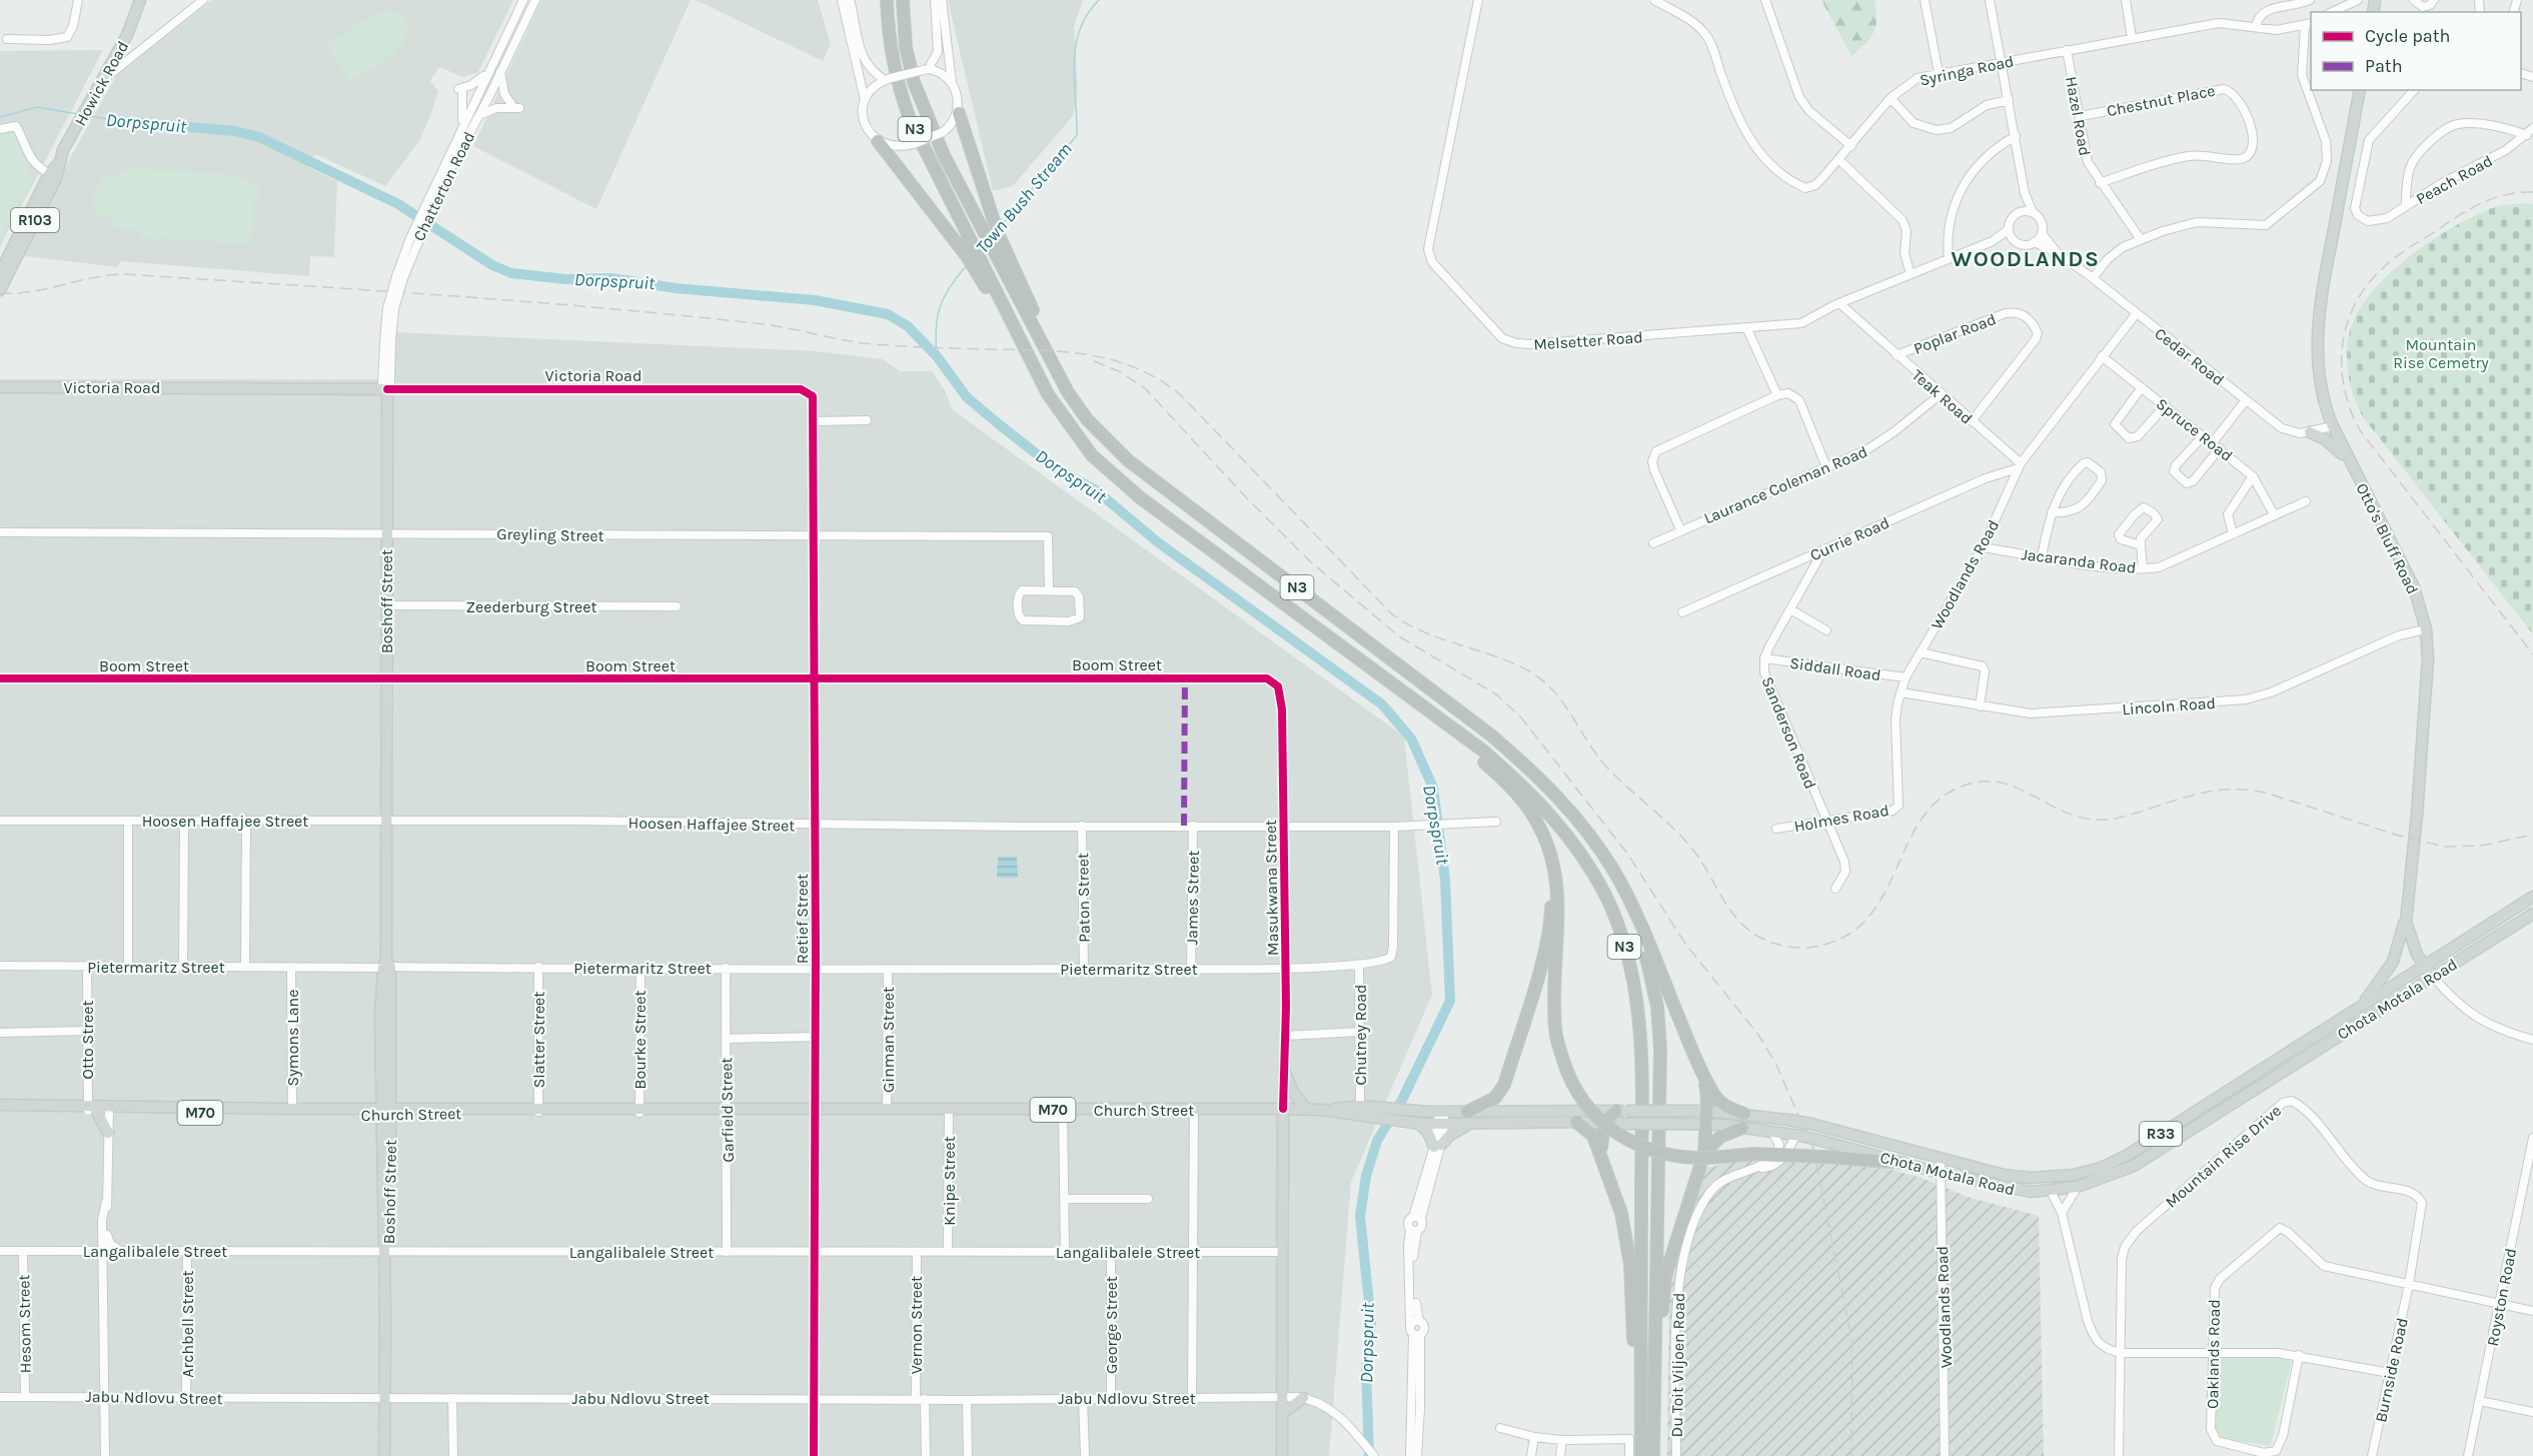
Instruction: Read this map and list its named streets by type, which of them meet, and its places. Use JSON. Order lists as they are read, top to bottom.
{
  "streets": {
    "highway": ["N3"],
    "main road": [
      "Howick Road",
      "R103",
      "Victoria Road",
      "Otto's Bluff Road",
      "Boshoff Street",
      "Masukwana Street",
      "Chota Motala Road",
      "M70",
      "Church Street",
      "R33"
    ],
    "street": [
      "Syringa Road",
      "Chestnut Place",
      "Hazel Road",
      "Peach Road",
      "Chatterton Road",
      "Poplar Road",
      "Melsetter Road",
      "Cedar Road",
      "Teak Road",
      "Spruce Road",
      "Laurance Coleman Road",
      "Greyling Street",
      "Currie Road",
      "Jacaranda Road",
      "Woodlands Road",
      "Zeederburg Street",
      "Boom Street",
      "Siddall Road",
      "Lincoln Road",
      "Sanderson Road",
      "Holmes Road",
      "Hoosen Haffajee Street",
      "Paton Street",
      "James Street",
      "Retief Street",
      "Pietermaritz Street",
      "Chutney Road",
      "Symons Lane",
      "Otto Street",
      "Slatter Street",
      "Bourke Street",
      "Ginman Street",
      "Garfield Street",
      "Mountain Rise Drive",
      "Knipe Street",
      "Langalibalele Street",
      "Royston Road",
      "Hesom Street",
      "Archbell Street",
      "Vernon Street",
      "George Street",
      "Oaklands Road",
      "Du Toit Viljoen Road",
      "Burnside Road",
      "Jabu Ndlovu Street"
    ]
  },
  "crossings": [
    ["Syringa Road", "Hazel Road"],
    ["Chestnut Place", "Hazel Road"],
    ["Chatterton Road", "Victoria Road"],
    ["Chatterton Road", "Boshoff Street"],
    ["Poplar Road", "Teak Road"],
    ["Melsetter Road", "Cedar Road"],
    ["Melsetter Road", "Teak Road"],
    ["Cedar Road", "Otto's Bluff Road"],
    ["Cedar Road", "Woodlands Road"],
    ["Victoria Road", "Boshoff Street"],
    ["Victoria Road", "Retief Street"],
    ["Teak Road", "Laurance Coleman Road"],
    ["Teak Road", "Currie Road"],
    ["Teak Road", "Woodlands Road"],
    ["Spruce Road", "Jacaranda Road"],
    ["Spruce Road", "Woodlands Road"],
    ["Greyling Street", "Boshoff Street"],
    ["Greyling Street", "Retief Street"],
    ["Currie Road", "Woodlands Road"],
    ["Currie Road", "Sanderson Road"],
    ["Otto's Bluff Road", "Lincoln Road"],
    ["Otto's Bluff Road", "Chota Motala Road"],
    ["Jacaranda Road", "Woodlands Road"],
    ["Woodlands Road", "Siddall Road"],
    ["Woodlands Road", "Lincoln Road"],
    ["Woodlands Road", "Holmes Road"],
    ["Woodlands Road", "Chota Motala Road"],
    ["Boshoff Street", "Zeederburg Street"],
    ["Boshoff Street", "Boom Street"],
    ["Boshoff Street", "Hoosen Haffajee Street"],
    ["Boshoff Street", "Pietermaritz Street"],
    ["Boshoff Street", "Church Street"],
    ["Boshoff Street", "Langalibalele Street"],
    ["Boshoff Street", "Jabu Ndlovu Street"],
    ["Boom Street", "Masukwana Street"],
    ["Boom Street", "Retief Street"],
    ["Siddall Road", "Sanderson Road"],
    ["Sanderson Road", "Holmes Road"],
    ["Hoosen Haffajee Street", "Masukwana Street"],
    ["Hoosen Haffajee Street", "Paton Street"],
    ["Hoosen Haffajee Street", "James Street"],
    ["Hoosen Haffajee Street", "Retief Street"],
    ["Hoosen Haffajee Street", "Pietermaritz Street"],
    ["Masukwana Street", "Pietermaritz Street"],
    ["Masukwana Street", "Church Street"],
    ["Masukwana Street", "Langalibalele Street"],
    ["Masukwana Street", "Jabu Ndlovu Street"],
    ["Paton Street", "Pietermaritz Street"],
    ["James Street", "Pietermaritz Street"],
    ["Retief Street", "Pietermaritz Street"],
    ["Retief Street", "Church Street"],
    ["Retief Street", "Langalibalele Street"],
    ["Retief Street", "Jabu Ndlovu Street"],
    ["Pietermaritz Street", "Chutney Road"],
    ["Pietermaritz Street", "Symons Lane"],
    ["Pietermaritz Street", "Otto Street"],
    ["Pietermaritz Street", "Slatter Street"],
    ["Pietermaritz Street", "Bourke Street"],
    ["Pietermaritz Street", "Ginman Street"],
    ["Pietermaritz Street", "Garfield Street"],
    ["Chota Motala Road", "Church Street"],
    ["Chota Motala Road", "Du Toit Viljoen Road"],
    ["Chutney Road", "Church Street"],
    ["Symons Lane", "Church Street"],
    ["Otto Street", "Church Street"],
    ["Slatter Street", "Church Street"],
    ["Bourke Street", "Church Street"],
    ["Ginman Street", "Church Street"],
    ["Garfield Street", "Church Street"],
    ["Garfield Street", "Langalibalele Street"],
    ["Church Street", "Knipe Street"],
    ["Mountain Rise Drive", "Oaklands Road"],
    ["Mountain Rise Drive", "Burnside Road"],
    ["Knipe Street", "Langalibalele Street"],
    ["Langalibalele Street", "Hesom Street"],
    ["Langalibalele Street", "Archbell Street"],
    ["Langalibalele Street", "Vernon Street"],
    ["Langalibalele Street", "George Street"],
    ["Royston Road", "Oaklands Road"],
    ["Hesom Street", "Jabu Ndlovu Street"],
    ["Archbell Street", "Jabu Ndlovu Street"],
    ["Vernon Street", "Jabu Ndlovu Street"],
    ["George Street", "Jabu Ndlovu Street"],
    ["Oaklands Road", "Burnside Road"]
  ],
  "districts": ["WOODLANDS"],
  "water": ["Dorpspruit", "Town Bush Stream"],
  "parks": ["Mountain Rise Cemetry"],
  "legend": ["Cycle path", "Path"]
}
